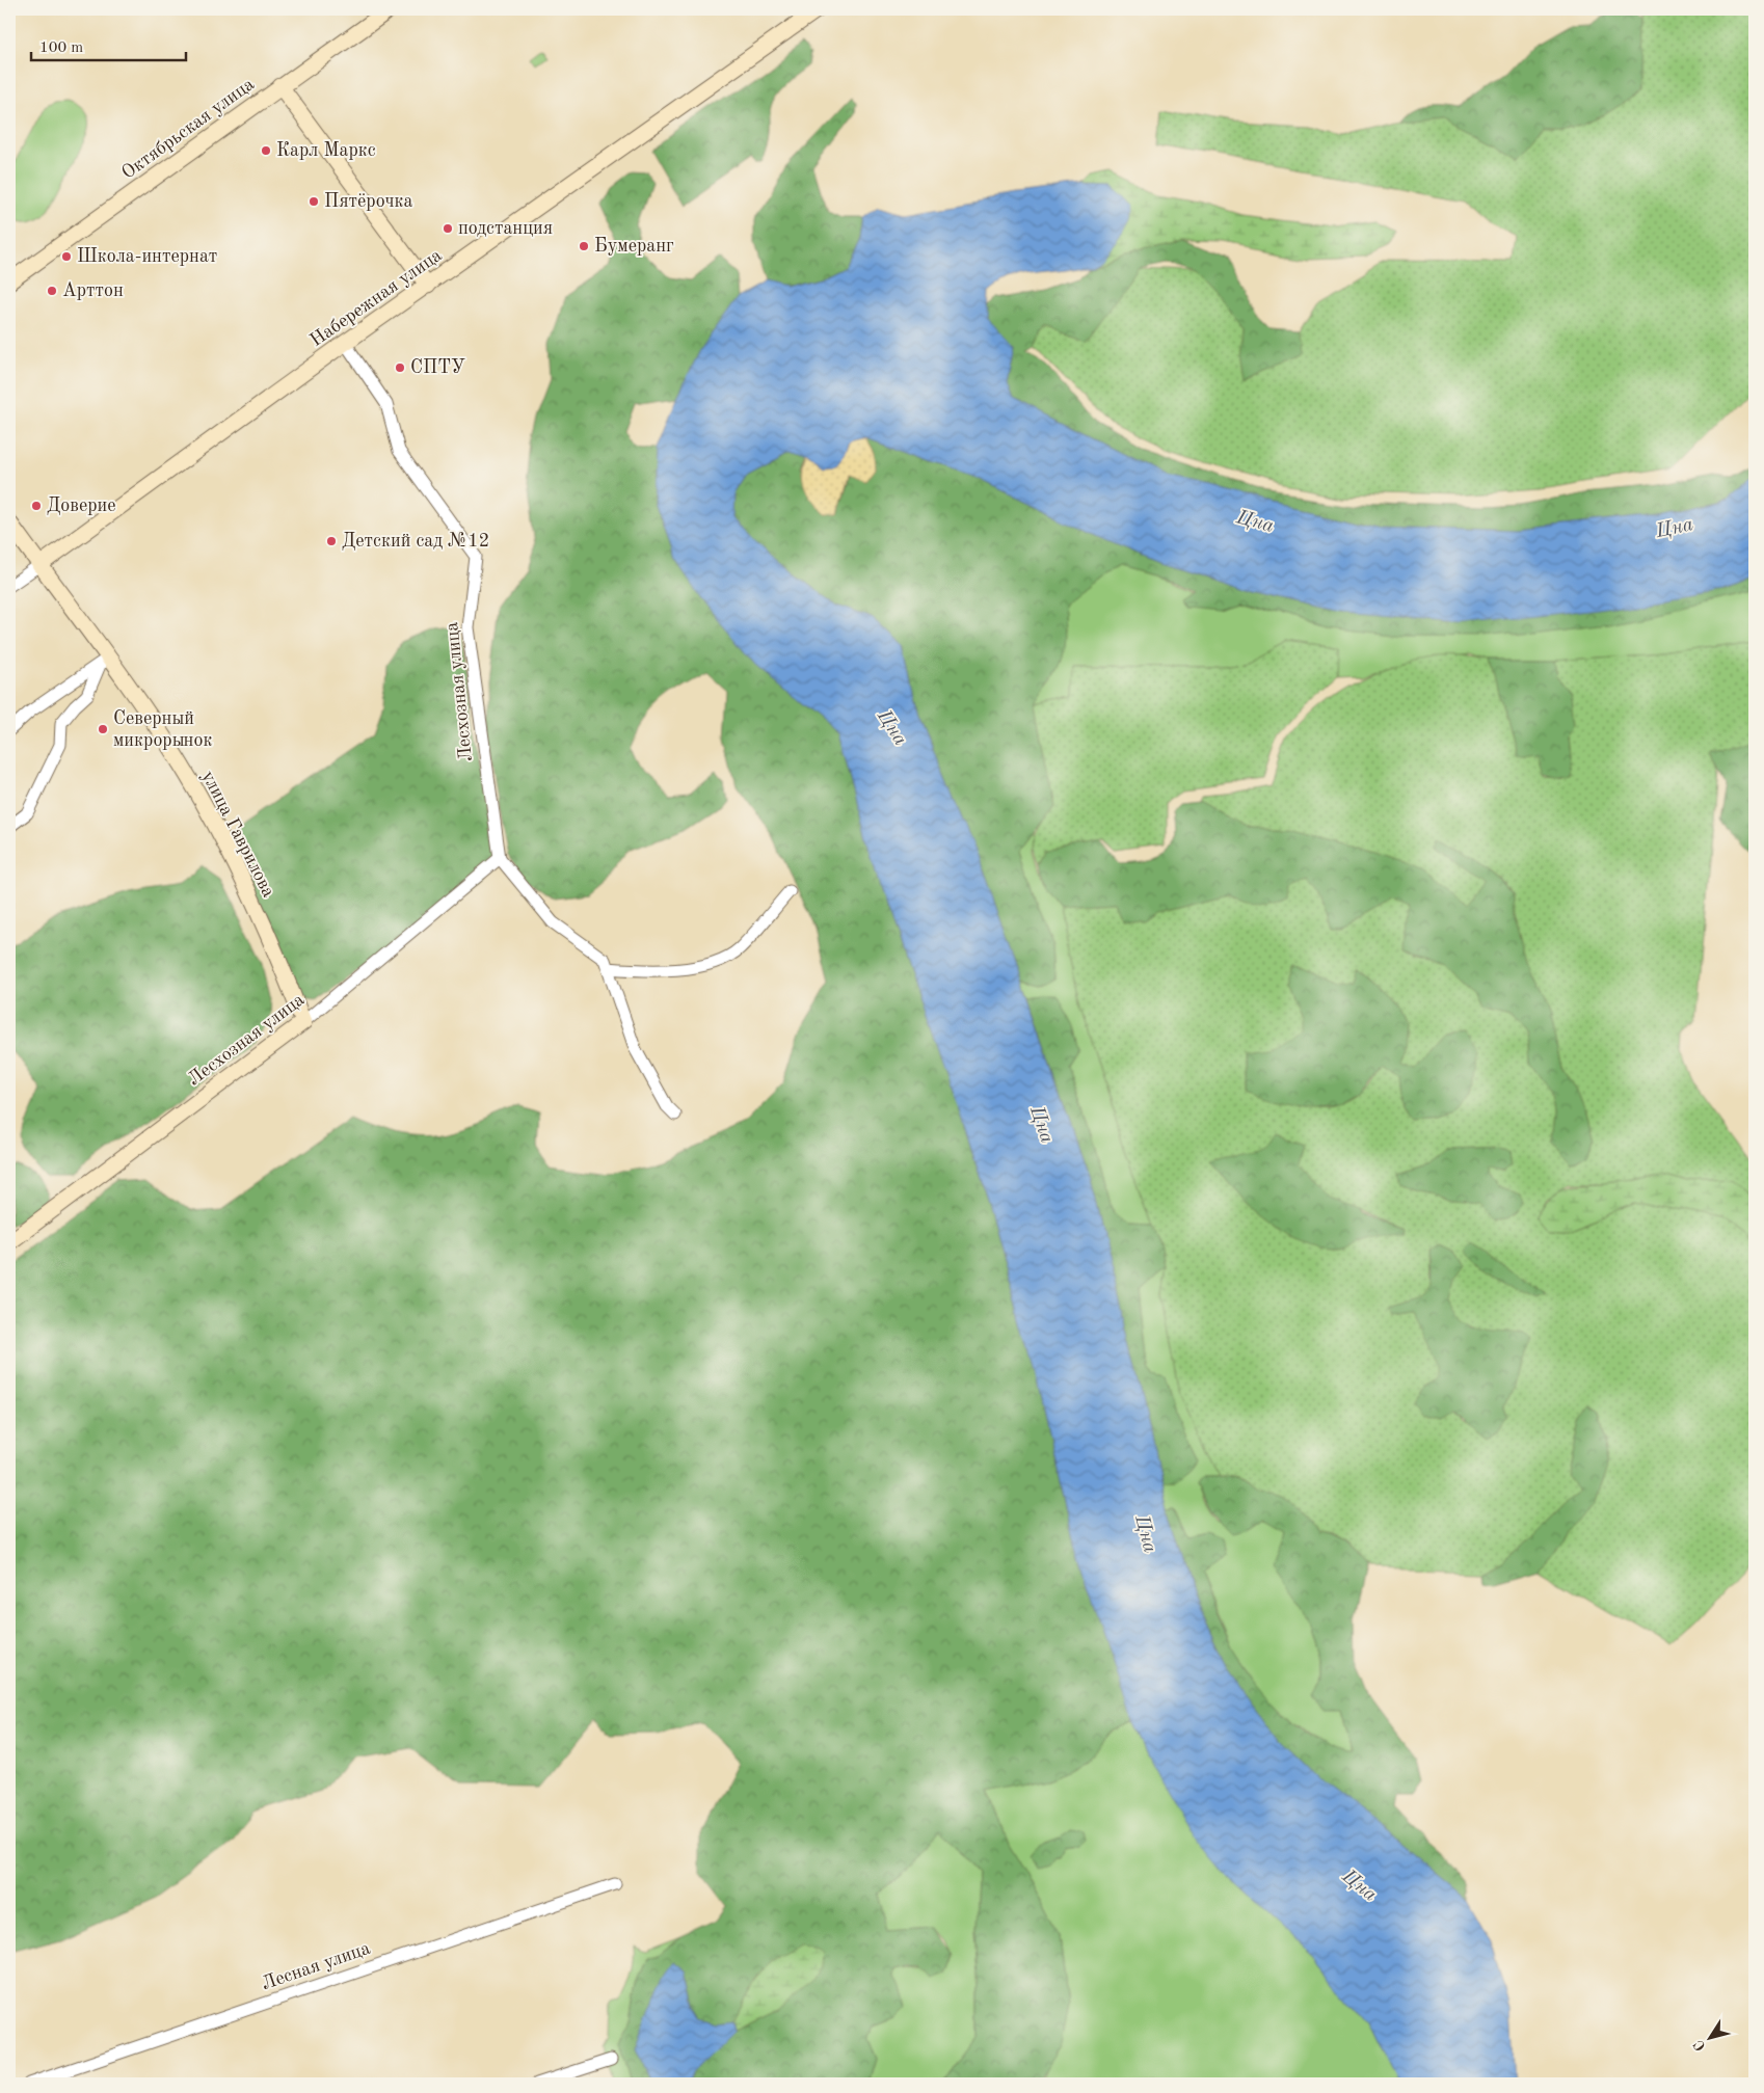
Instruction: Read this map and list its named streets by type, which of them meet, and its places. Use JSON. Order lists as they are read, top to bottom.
{
  "streets": {
    "street": [
      "Октябрьская улица",
      "Набережная улица",
      "Лесхозная улица",
      "улица Гаврилова",
      "Лесная улица"
    ]
  },
  "crossings": [
    ["Набережная улица", "Лесхозная улица"],
    ["Набережная улица", "улица Гаврилова"],
    ["Лесхозная улица", "улица Гаврилова"]
  ],
  "water": ["Цна"],
  "places": [
    "Карл Маркс",
    "Пятёрочка",
    "подстанция",
    "Бумеранг",
    "Школа-интернат",
    "Арттон",
    "СПТУ",
    "Доверие",
    "Детский сад №12",
    "Северный микрорынок"
  ],
  "scale_bar": "100 m",
  "north": "bottom left"
}
